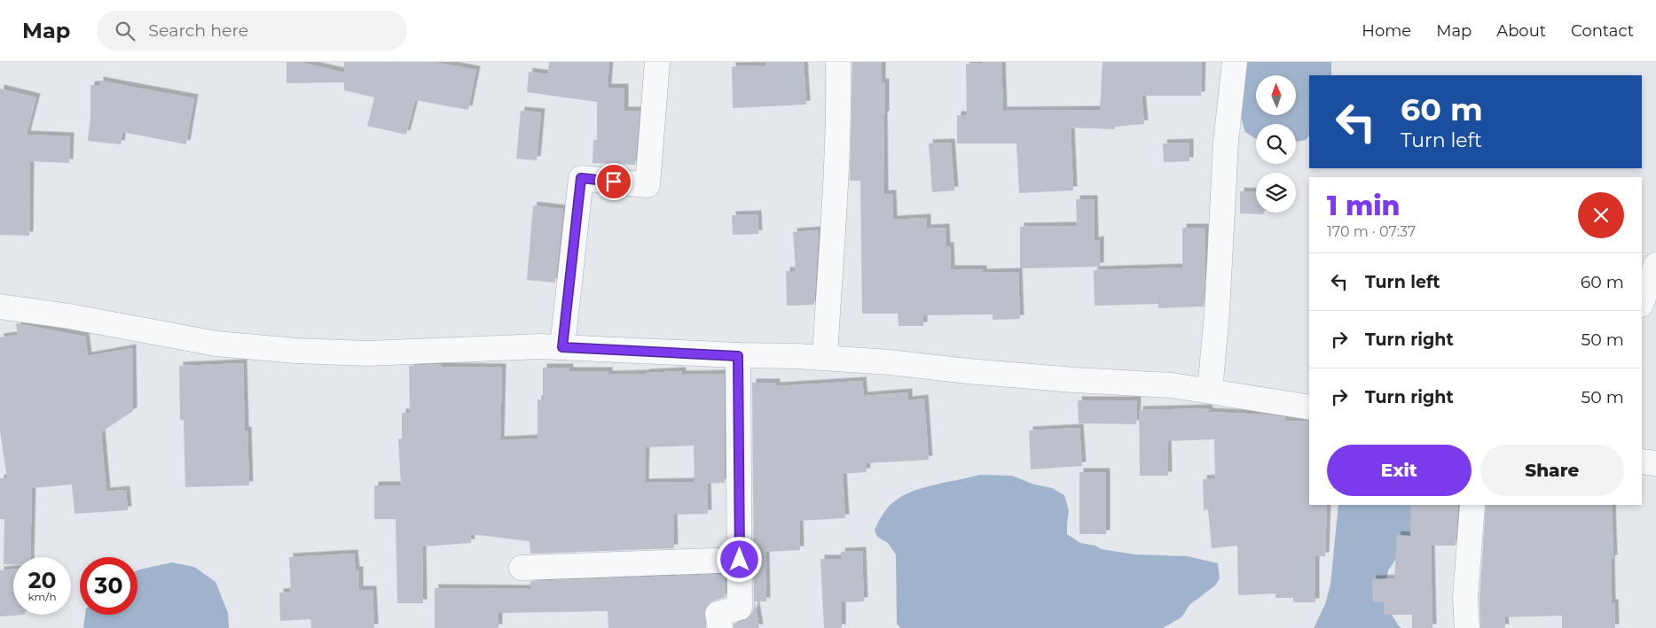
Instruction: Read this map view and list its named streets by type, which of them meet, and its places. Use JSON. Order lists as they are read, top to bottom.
{
  "north": "top",
  "page": {
    "header": "Map",
    "search": "Search here",
    "nav": [
      "Home",
      "Map",
      "About",
      "Contact"
    ],
    "turn": ["60 m", "Turn left"],
    "heading": ["1 min", "170 m · 07:37"],
    "list": [
      {
        "name": "Turn left",
        "value": "60 m"
      },
      {
        "name": "Turn right",
        "value": "50 m"
      },
      {
        "name": "Turn right",
        "value": "50 m"
      }
    ],
    "buttons": ["Exit", "Share"],
    "speed": "20 km/h",
    "limit": "30"
  }
}
